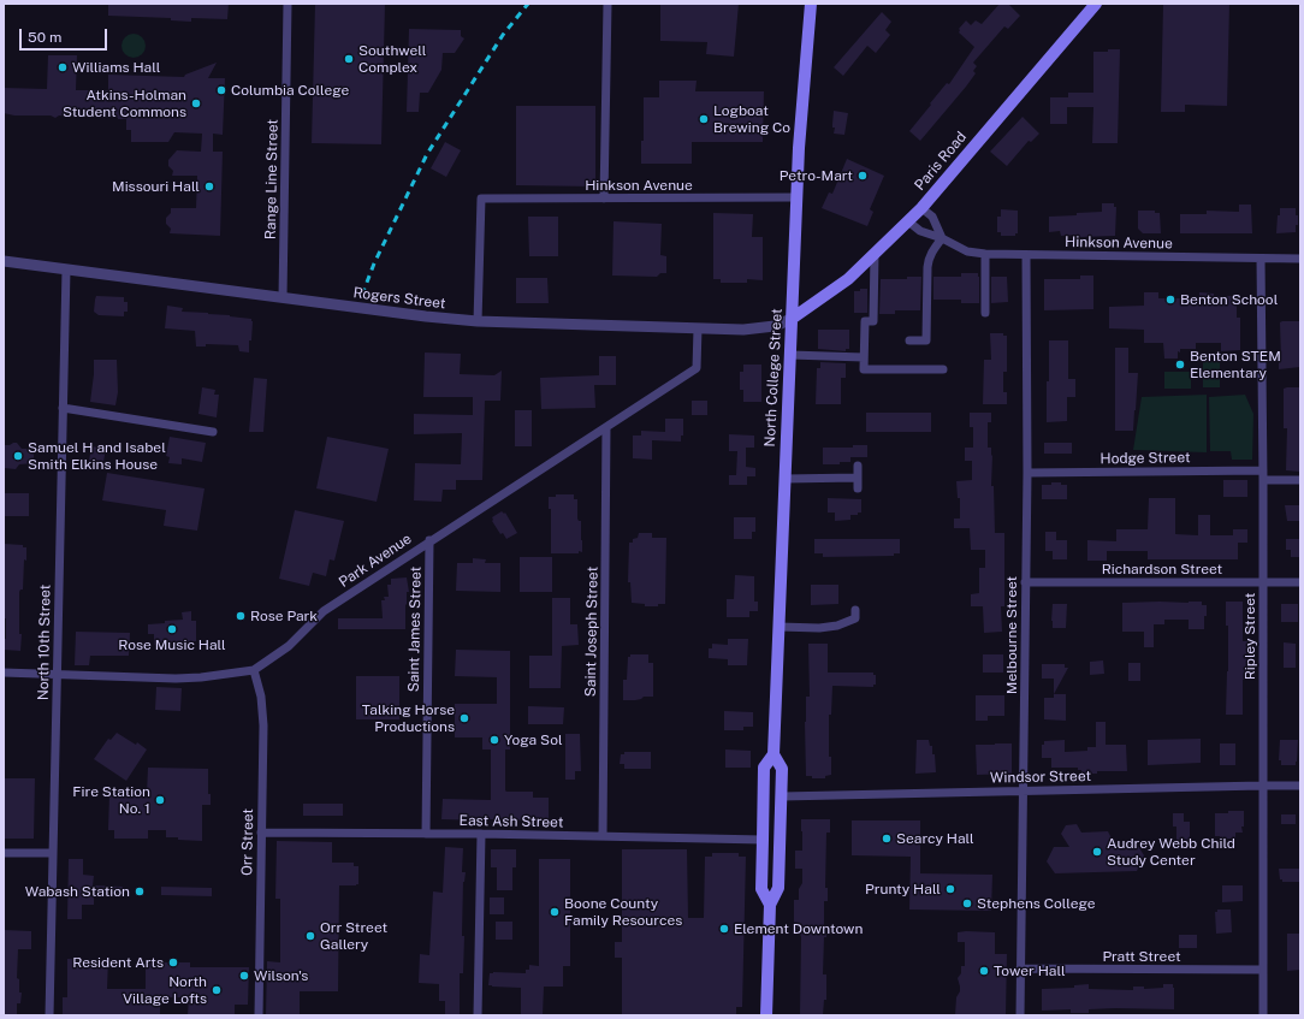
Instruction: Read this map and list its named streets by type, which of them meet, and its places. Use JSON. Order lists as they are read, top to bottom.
{
  "streets": {
    "main road": ["Paris Road", "North College Street"],
    "street": [
      "Range Line Street",
      "Hinkson Avenue",
      "Rogers Street",
      "Hodge Street",
      "Park Avenue",
      "Richardson Street",
      "Saint James Street",
      "Saint Joseph Street",
      "Melbourne Street",
      "Ripley Street",
      "North 10th Street",
      "Windsor Street",
      "East Ash Street",
      "Orr Street",
      "Pratt Street"
    ]
  },
  "crossings": [
    ["Paris Road", "Hinkson Avenue"],
    ["Paris Road", "Rogers Street"],
    ["Paris Road", "North College Street"],
    ["Range Line Street", "Rogers Street"],
    ["Hinkson Avenue", "Rogers Street"],
    ["Hinkson Avenue", "North College Street"],
    ["Hinkson Avenue", "Melbourne Street"],
    ["Hinkson Avenue", "Ripley Street"],
    ["Rogers Street", "North College Street"],
    ["Rogers Street", "Park Avenue"],
    ["Rogers Street", "North 10th Street"],
    ["North College Street", "Windsor Street"],
    ["North College Street", "East Ash Street"],
    ["Hodge Street", "Melbourne Street"],
    ["Hodge Street", "Ripley Street"],
    ["Park Avenue", "Saint James Street"],
    ["Park Avenue", "Saint Joseph Street"],
    ["Park Avenue", "North 10th Street"],
    ["Park Avenue", "Orr Street"],
    ["Richardson Street", "Melbourne Street"],
    ["Richardson Street", "Ripley Street"],
    ["Saint James Street", "East Ash Street"],
    ["Saint Joseph Street", "East Ash Street"],
    ["Melbourne Street", "Windsor Street"],
    ["Melbourne Street", "Pratt Street"],
    ["Ripley Street", "Windsor Street"],
    ["Ripley Street", "Pratt Street"],
    ["East Ash Street", "Orr Street"]
  ],
  "places": [
    "Southwell Complex",
    "Williams Hall",
    "Columbia College",
    "Atkins-Holman Student Commons",
    "Logboat Brewing Co",
    "Petro-Mart",
    "Missouri Hall",
    "Benton School",
    "Benton STEM Elementary",
    "Samuel H and Isabel Smith Elkins House",
    "Rose Park",
    "Rose Music Hall",
    "Talking Horse Productions",
    "Yoga Sol",
    "Fire Station No. 1",
    "Searcy Hall",
    "Audrey Webb Child Study Center",
    "Prunty Hall",
    "Wabash Station",
    "Stephens College",
    "Boone County Family Resources",
    "Element Downtown",
    "Orr Street Gallery",
    "Resident Arts",
    "Tower Hall",
    "Wilson's",
    "North Village Lofts"
  ],
  "scale_bar": "50 m"
}
